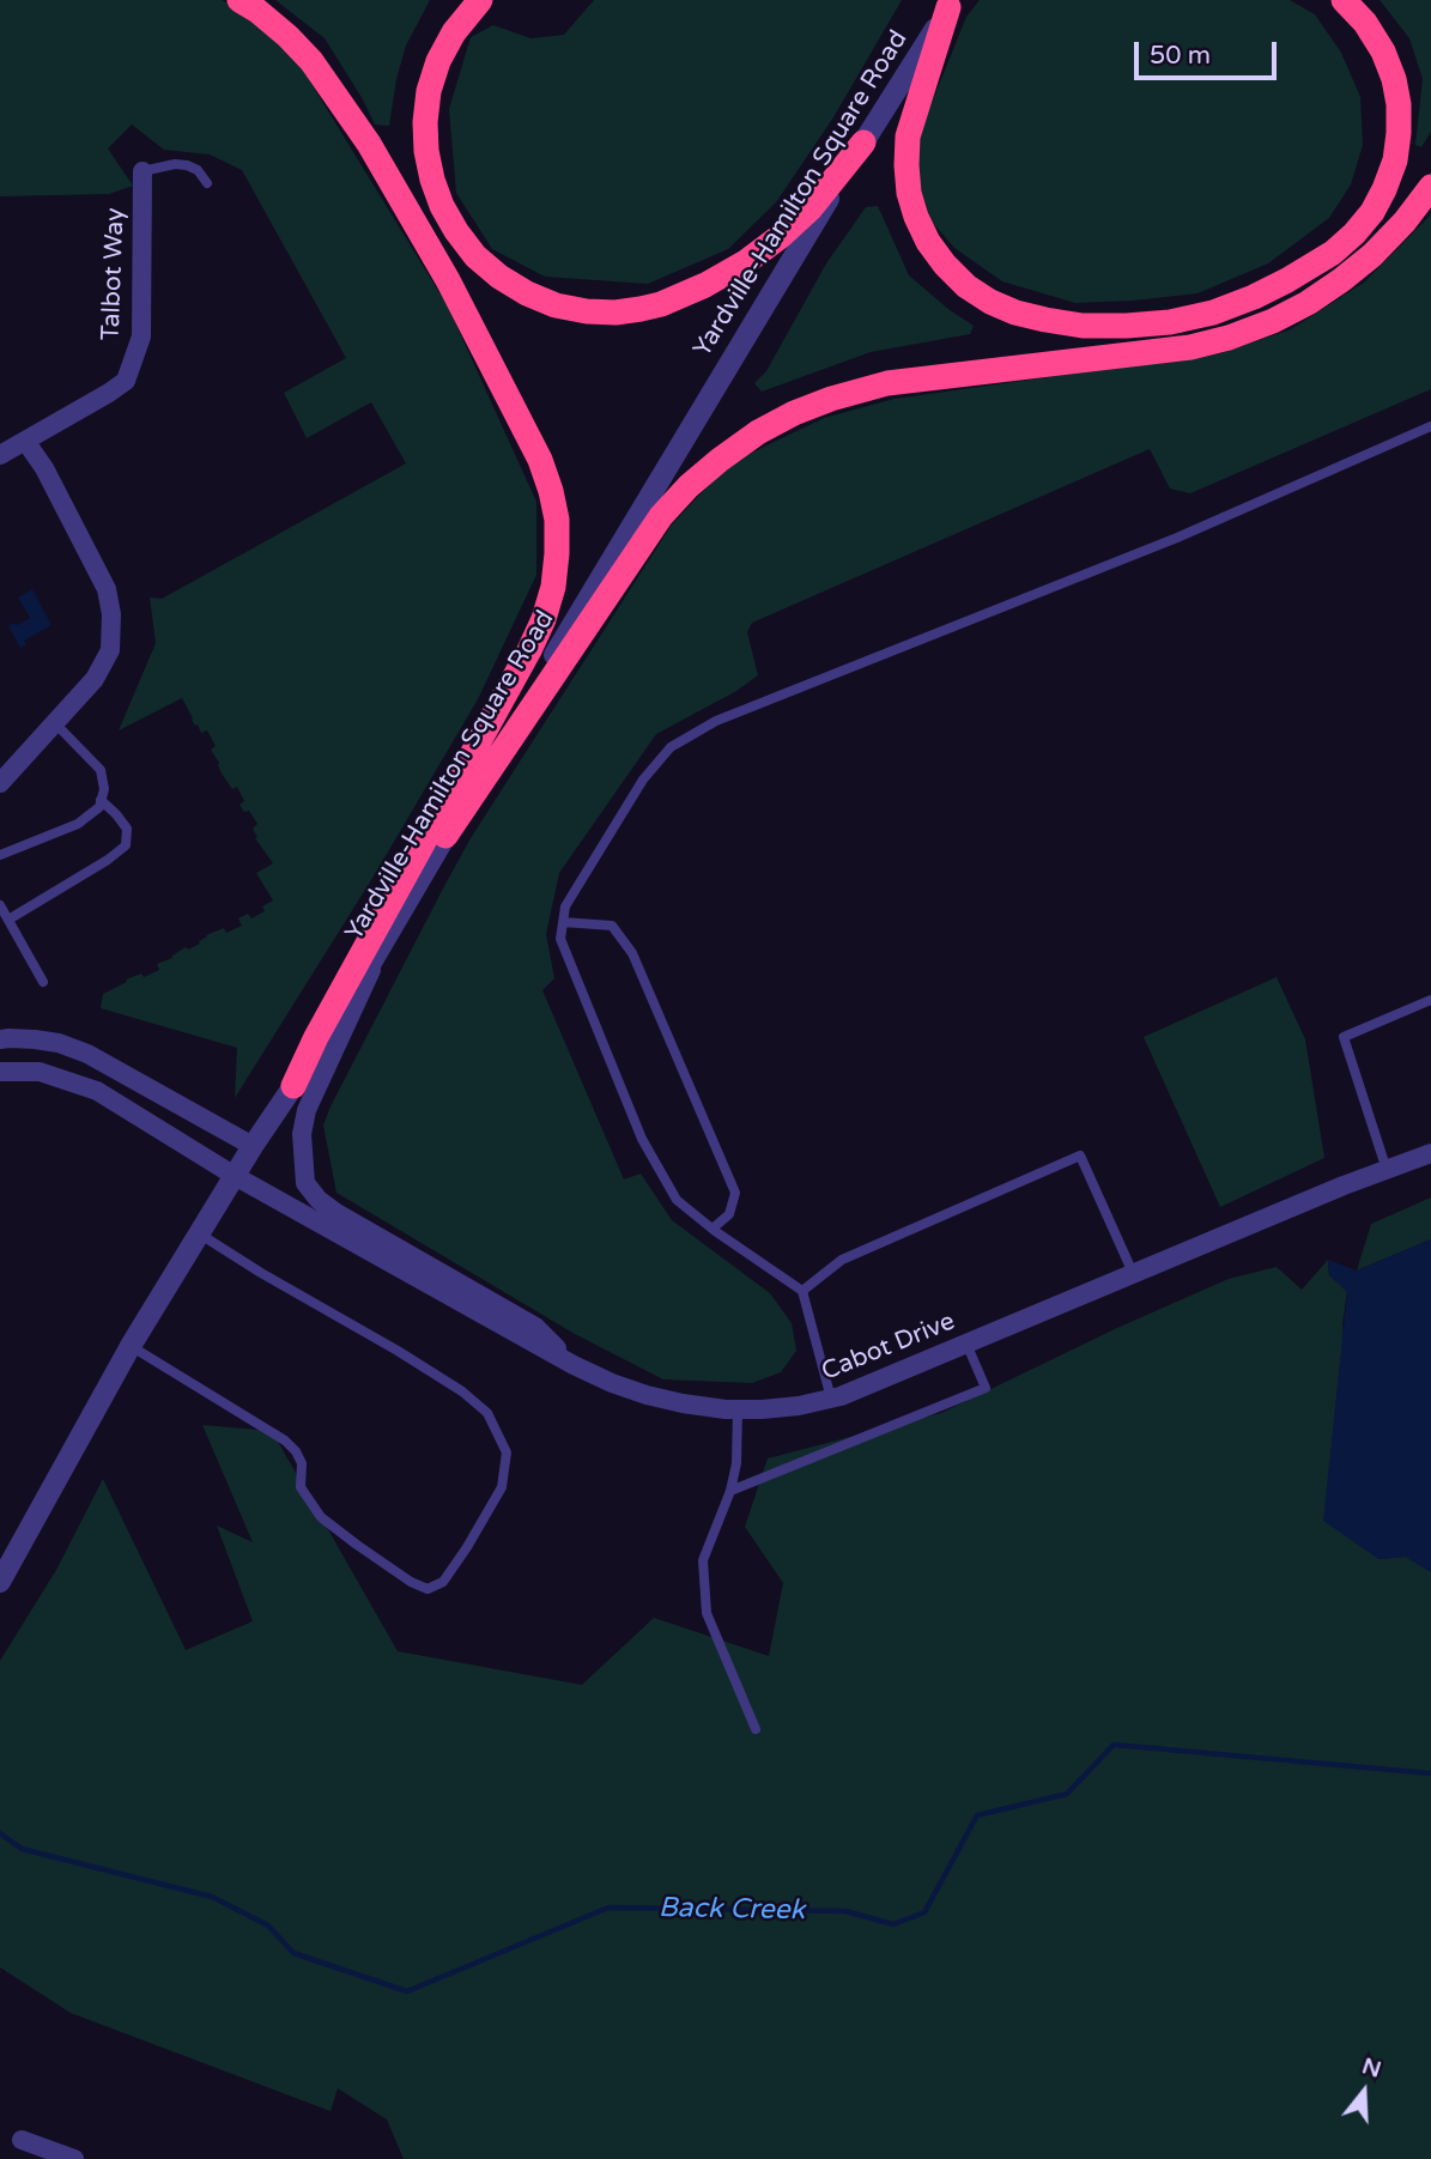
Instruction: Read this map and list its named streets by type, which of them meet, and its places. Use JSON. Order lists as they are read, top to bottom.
{
  "streets": {
    "street": ["Yardville-Hamilton Square Road", "Talbot Way", "Cabot Drive"]
  },
  "crossings": [
    ["Yardville-Hamilton Square Road", "Cabot Drive"]
  ],
  "water": ["Back Creek"],
  "scale_bar": "50 m",
  "north": "top"
}
